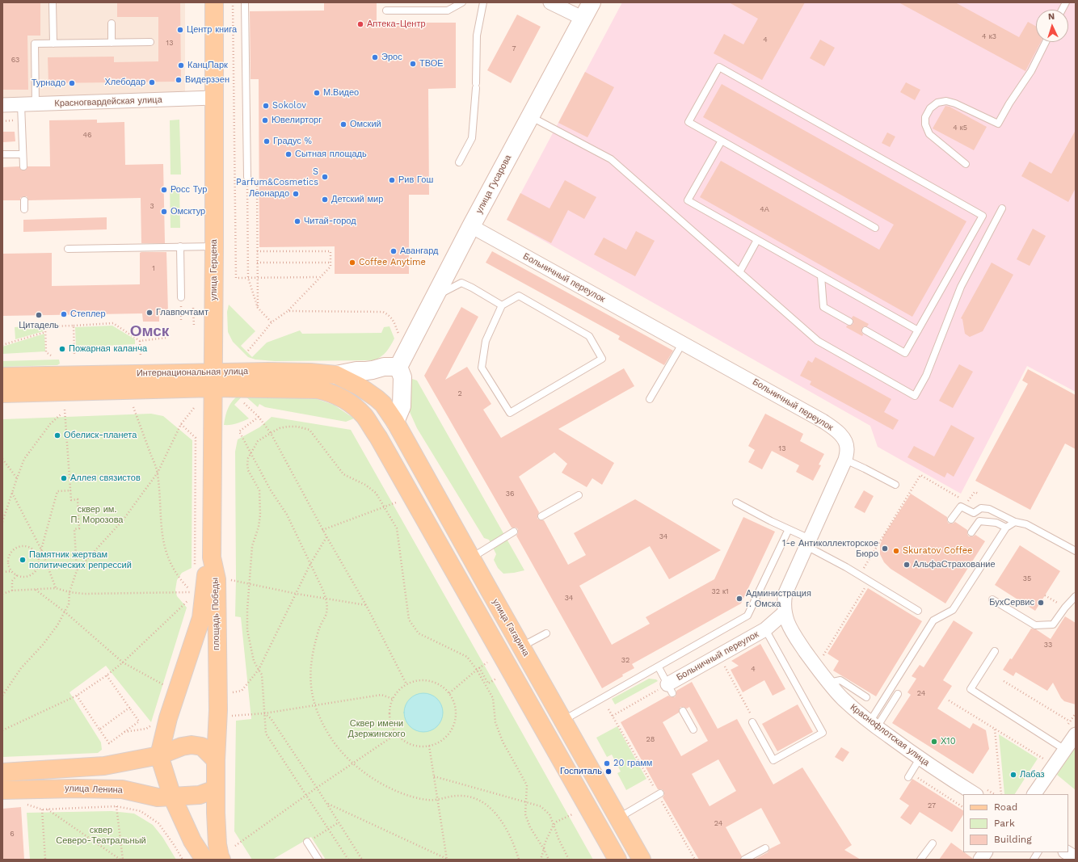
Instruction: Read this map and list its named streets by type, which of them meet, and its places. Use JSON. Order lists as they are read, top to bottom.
{
  "streets": {
    "main road": [
      "улица Гусарова",
      "улица Герцена",
      "Интернациональная улица",
      "площадь Победы",
      "улица Гагарина",
      "улица Ленина"
    ],
    "street": ["Красногвардейская улица", "Больничный переулок", "Краснофлотская улица"]
  },
  "crossings": [
    ["Красногвардейская улица", "улица Герцена"],
    ["улица Гусарова", "Больничный переулок"],
    ["улица Герцена", "Интернациональная улица"],
    ["улица Герцена", "площадь Победы"],
    ["Больничный переулок", "Краснофлотская улица"],
    ["Интернациональная улица", "улица Гагарина"],
    ["площадь Победы", "улица Ленина"]
  ],
  "districts": ["Омск"],
  "parks": ["сквер им. П. Морозова", "Сквер имени Дзержинского", "сквер Северо-Театральный"],
  "places": [
    "Аптека-Центр",
    "Центр книга",
    "Эрос",
    "ТВОЕ",
    "КанцПарк",
    "Видерзэен",
    "Хлебодар",
    "Турнадо",
    "М.Видео",
    "Sokolov",
    "Ювелирторг",
    "Омский",
    "Градус %",
    "Сытная площадь",
    "S Parfum&Cosmetics",
    "Рив Гош",
    "Росс Тур",
    "Леонардо",
    "Детский мир",
    "Омсктур",
    "Читай-город",
    "Авангард",
    "Coffee Anytime",
    "Главпочтамт",
    "Степлер",
    "Цитадель",
    "Пожарная каланча",
    "Обелиск-планета",
    "Аллея связистов",
    "1-е Антиколлекторское Бюро",
    "Skuratov Coffee",
    "Памятник жертвам политических репрессий",
    "АльфаСтрахование",
    "Администрация г. Омска",
    "БухСервис",
    "Х10",
    "20 грамм",
    "Госпиталь",
    "Лабаз"
  ],
  "house_numbers": [
    "4 к3",
    "4",
    "13",
    "7",
    "63",
    "4 к5",
    "46",
    "3",
    "4А",
    "1",
    "2",
    "13",
    "36",
    "34",
    "35",
    "32 к1",
    "34",
    "33",
    "32",
    "4",
    "24",
    "28",
    "27",
    "24",
    "6"
  ],
  "legend": ["Road", "Park", "Building"],
  "north": "top"
}
